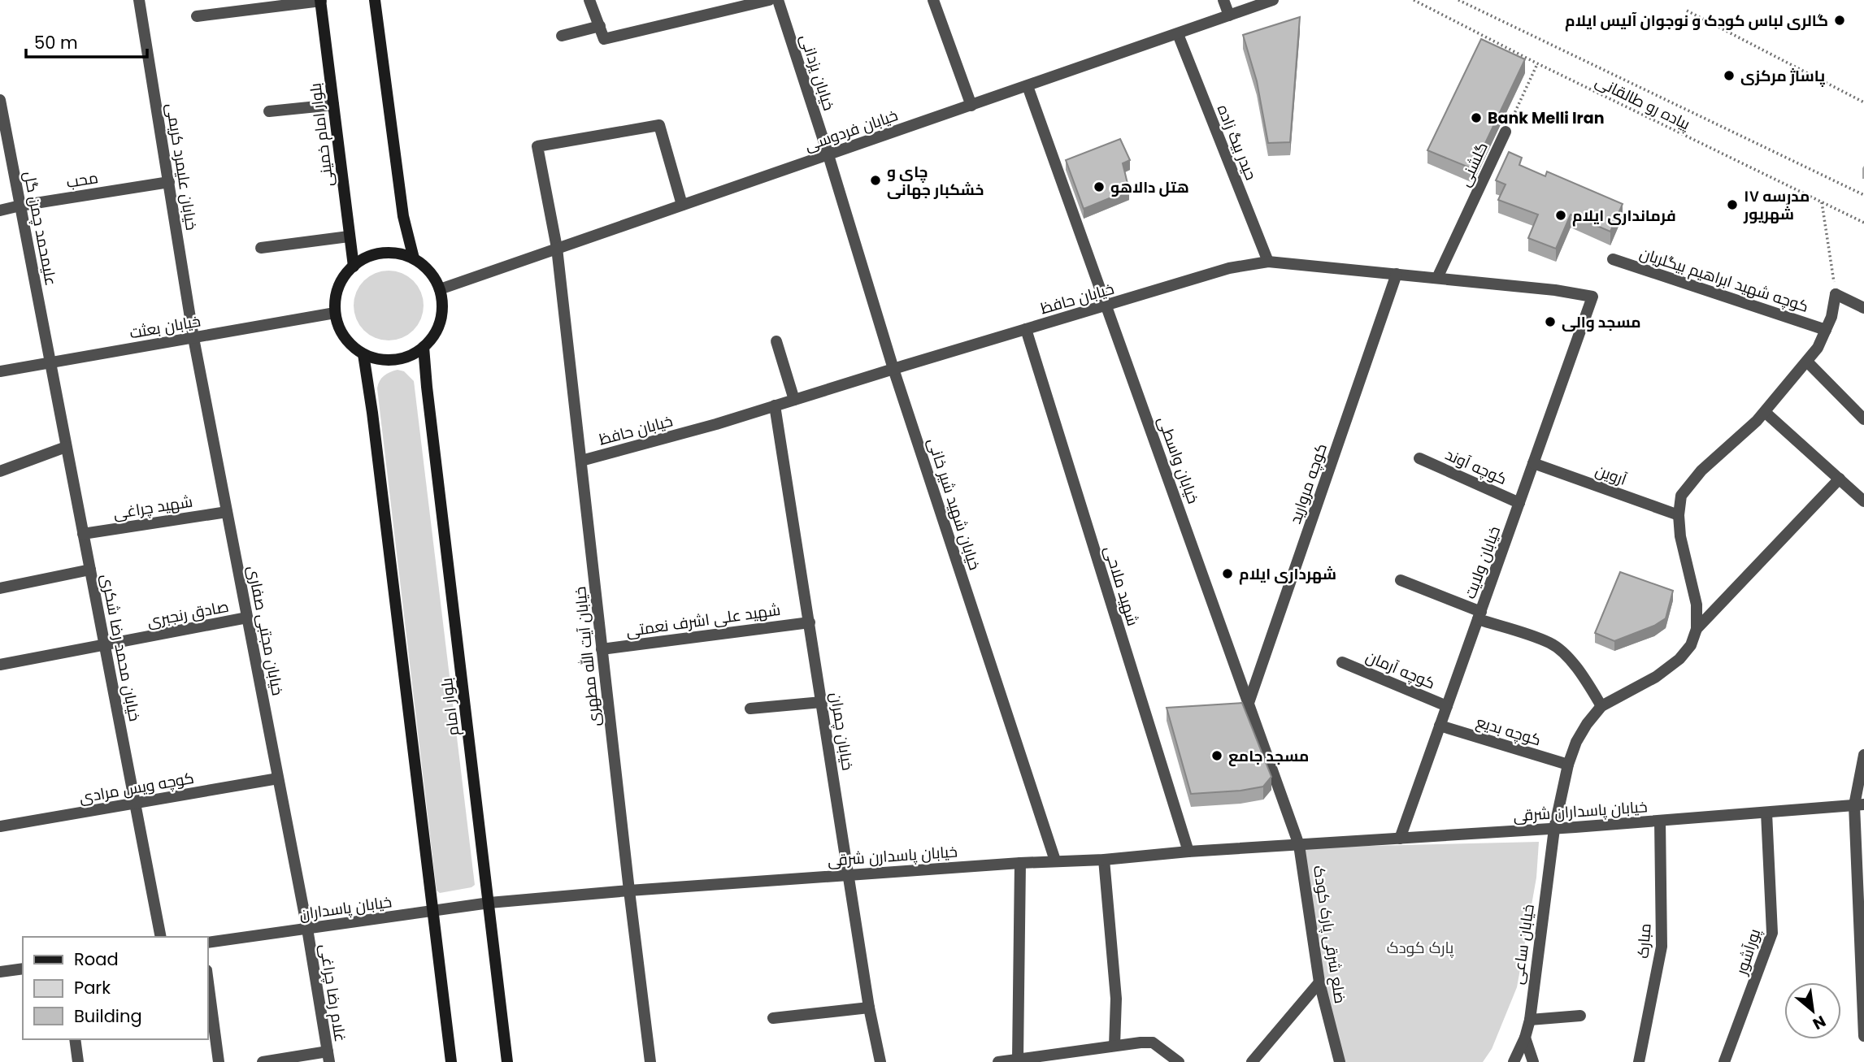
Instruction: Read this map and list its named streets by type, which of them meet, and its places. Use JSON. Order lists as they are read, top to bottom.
{
  "streets": {
    "main road": ["بلوار امام خمینی", "بلوار امام"],
    "street": [
      "خیابان یزدانی",
      "خیابان فردوسی",
      "حیدر بیگ زاده",
      "گلشنی",
      "خیابان علیمرد کریمی",
      "محب",
      "علیمحمد چمن گل",
      "کوچه شهید ابراهیم بیگلریان",
      "خیابان حافظ",
      "خیابان بعثت",
      "خیابان واسطی",
      "کوچه آوند",
      "آروین",
      "کوچه مروارید",
      "خیابان شهید شیر خانی",
      "شهید چراغی",
      "خیابان ولایت",
      "شهید ملاحی",
      "صادق رنجبری",
      "شهید علی اشرف نعمتی",
      "خیابان مجتبی صفاری",
      "خیابان محمد رضا شکری",
      "خیابان آیت الله مطهری",
      "کوچه آرمان",
      "کوچه بدیع",
      "خیابان چمران",
      "کوچه ویس مرادی",
      "خیابان پاسداران شرقی",
      "خیابان پاسدارن شرقی",
      "خیابان پاسداران",
      "ضلع شرقی پارک کودک",
      "مبارک",
      "خیابان ساعی",
      "پورآشور",
      "غلام رضا چراغی"
    ],
    "path": ["پیاده رو طالقانی"]
  },
  "crossings": [
    ["خیابان یزدانی", "خیابان فردوسی"],
    ["خیابان یزدانی", "خیابان شهید شیر خانی"],
    ["پیاده رو طالقانی", "گلشنی"],
    ["خیابان فردوسی", "بلوار امام خمینی"],
    ["خیابان فردوسی", "حیدر بیگ زاده"],
    ["خیابان فردوسی", "خیابان بعثت"],
    ["خیابان فردوسی", "خیابان واسطی"],
    ["خیابان فردوسی", "خیابان شهید شیر خانی"],
    ["خیابان فردوسی", "خیابان آیت الله مطهری"],
    ["خیابان فردوسی", "بلوار امام"],
    ["بلوار امام خمینی", "خیابان بعثت"],
    ["بلوار امام خمینی", "بلوار امام"],
    ["حیدر بیگ زاده", "خیابان حافظ"],
    ["گلشنی", "خیابان حافظ"],
    ["خیابان علیمرد کریمی", "محب"],
    ["خیابان علیمرد کریمی", "خیابان بعثت"],
    ["خیابان علیمرد کریمی", "خیابان مجتبی صفاری"],
    ["محب", "علیمحمد چمن گل"],
    ["علیمحمد چمن گل", "خیابان بعثت"],
    ["علیمحمد چمن گل", "خیابان محمد رضا شکری"],
    ["خیابان حافظ", "خیابان واسطی"],
    ["خیابان حافظ", "کوچه مروارید"],
    ["خیابان حافظ", "خیابان شهید شیر خانی"],
    ["خیابان حافظ", "خیابان ولایت"],
    ["خیابان حافظ", "شهید ملاحی"],
    ["خیابان حافظ", "خیابان آیت الله مطهری"],
    ["خیابان حافظ", "خیابان چمران"],
    ["خیابان بعثت", "خیابان مجتبی صفاری"],
    ["خیابان بعثت", "خیابان محمد رضا شکری"],
    ["خیابان بعثت", "بلوار امام"],
    ["خیابان واسطی", "کوچه مروارید"],
    ["خیابان واسطی", "خیابان پاسداران شرقی"],
    ["خیابان واسطی", "خیابان پاسدارن شرقی"],
    ["خیابان واسطی", "ضلع شرقی پارک کودک"],
    ["کوچه آوند", "خیابان ولایت"],
    ["آروین", "خیابان ولایت"],
    ["خیابان شهید شیر خانی", "خیابان پاسدارن شرقی"],
    ["شهید چراغی", "خیابان مجتبی صفاری"],
    ["شهید چراغی", "خیابان محمد رضا شکری"],
    ["خیابان ولایت", "کوچه آرمان"],
    ["خیابان ولایت", "کوچه بدیع"],
    ["خیابان ولایت", "خیابان پاسداران شرقی"],
    ["شهید ملاحی", "خیابان پاسدارن شرقی"],
    ["صادق رنجبری", "خیابان مجتبی صفاری"],
    ["صادق رنجبری", "خیابان محمد رضا شکری"],
    ["شهید علی اشرف نعمتی", "خیابان آیت الله مطهری"],
    ["شهید علی اشرف نعمتی", "خیابان چمران"],
    ["خیابان مجتبی صفاری", "کوچه ویس مرادی"],
    ["خیابان مجتبی صفاری", "خیابان پاسداران"],
    ["خیابان مجتبی صفاری", "غلام رضا چراغی"],
    ["خیابان محمد رضا شکری", "کوچه ویس مرادی"],
    ["خیابان آیت الله مطهری", "خیابان پاسدارن شرقی"],
    ["بلوار امام", "خیابان پاسدارن شرقی"],
    ["بلوار امام", "خیابان پاسداران"],
    ["کوچه بدیع", "خیابان ساعی"],
    ["خیابان چمران", "خیابان پاسدارن شرقی"],
    ["خیابان پاسداران شرقی", "خیابان پاسدارن شرقی"],
    ["خیابان پاسداران شرقی", "ضلع شرقی پارک کودک"],
    ["خیابان پاسداران شرقی", "مبارک"],
    ["خیابان پاسداران شرقی", "خیابان ساعی"],
    ["خیابان پاسداران شرقی", "پورآشور"],
    ["خیابان پاسدارن شرقی", "خیابان پاسداران"],
    ["خیابان پاسدارن شرقی", "ضلع شرقی پارک کودک"],
    ["خیابان پاسداران", "غلام رضا چراغی"]
  ],
  "parks": ["پارک کودک"],
  "places": [
    "گالری لباس کودک و نوجوان آلیس ایلام",
    "پاساژ مرکزی",
    "Bank Melli Iran",
    "چای و خشکبار جهانی",
    "هتل دالاهو",
    "مدرسه ۱۷ شهریور",
    "فرمانداری ایلام",
    "مسجد والی",
    "شهرداری ایلام",
    "مسجد جامع"
  ],
  "legend": ["Road", "Park", "Building"],
  "scale_bar": "50 m",
  "north": "bottom right"
}
